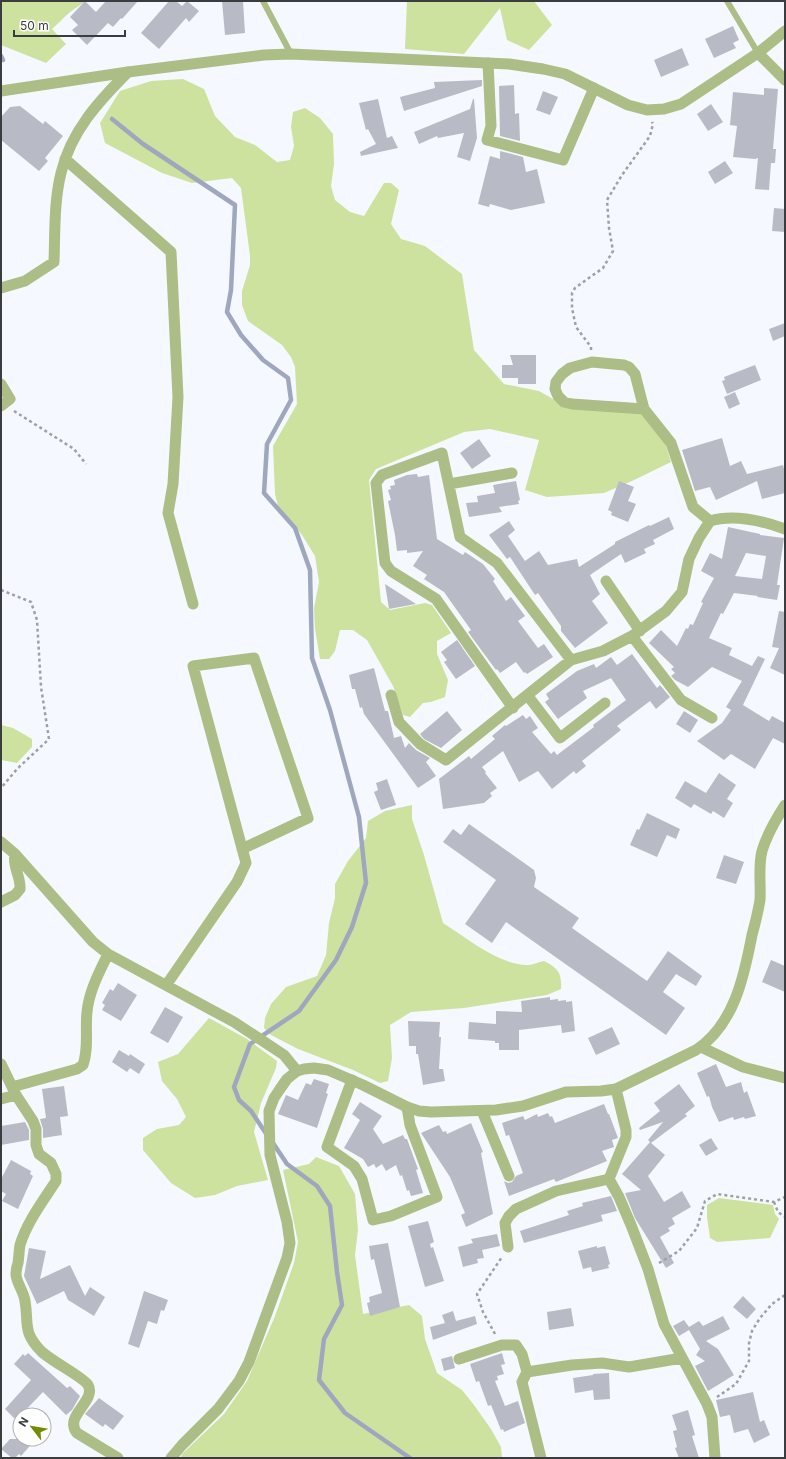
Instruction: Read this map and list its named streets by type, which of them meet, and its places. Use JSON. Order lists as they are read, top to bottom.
{
  "scale_bar": "50 m",
  "north": "top left"
}
